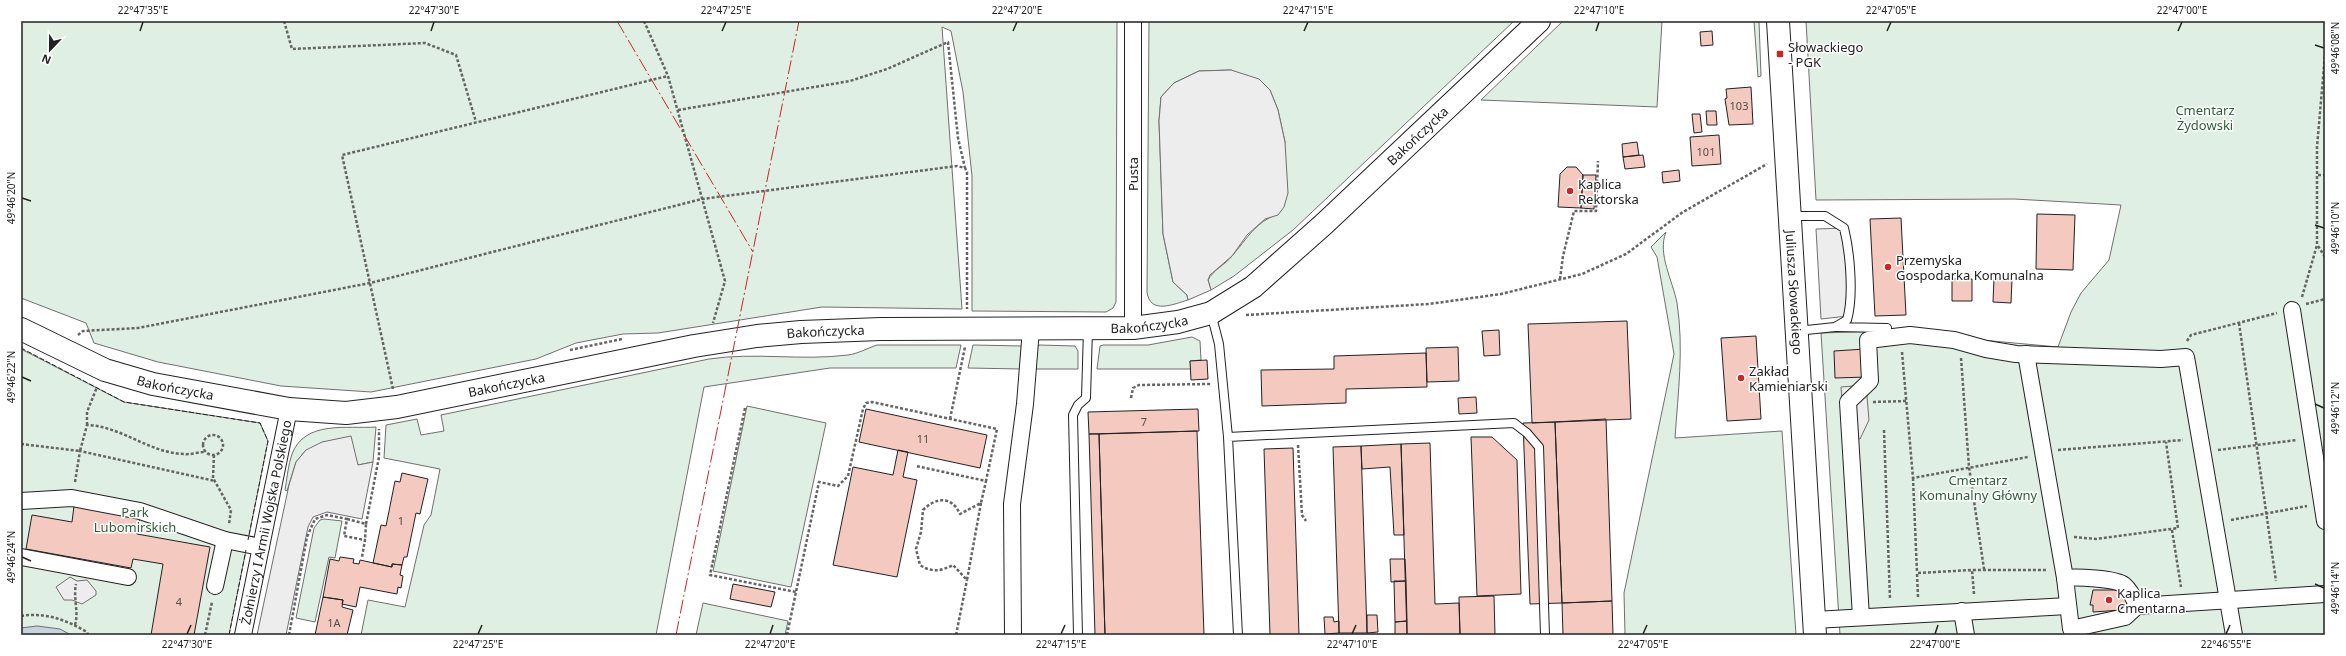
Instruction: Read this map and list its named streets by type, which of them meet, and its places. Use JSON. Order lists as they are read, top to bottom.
{
  "streets": {
    "street": [
      "Bakończycka",
      "Pusta",
      "Juliusza Słowackiego",
      "Żołnierzy I Armii Wojska Polskiego"
    ]
  },
  "crossings": [
    ["Bakończycka", "Pusta"],
    ["Bakończycka", "Żołnierzy I Armii Wojska Polskiego"]
  ],
  "parks": ["Cmentarz Żydowski", "Cmentarz Komunalny Główny", "Park Lubomirskich"],
  "places": {
    "transit": ["Słowackiego - PGK"],
    "other": [
      "Kaplica Rektorska",
      "Przemyska Gospodarka Komunalna",
      "Zakład Kamieniarski",
      "Kaplica Cmentarna"
    ]
  },
  "house_numbers": [
    "103",
    "101",
    "7",
    "11",
    "1",
    "4",
    "1A"
  ],
  "north": "bottom",
  "coordinates": [
    "22°47'35\"E",
    "22°47'30\"E",
    "22°47'25\"E",
    "22°47'20\"E",
    "22°47'15\"E",
    "22°47'10\"E",
    "22°47'05\"E",
    "22°47'00\"E",
    "49°46'08\"N",
    "49°46'20\"N",
    "49°46'10\"N",
    "49°46'22\"N",
    "49°46'12\"N",
    "49°46'24\"N",
    "49°46'14\"N",
    "22°46'55\"E"
  ]
}
